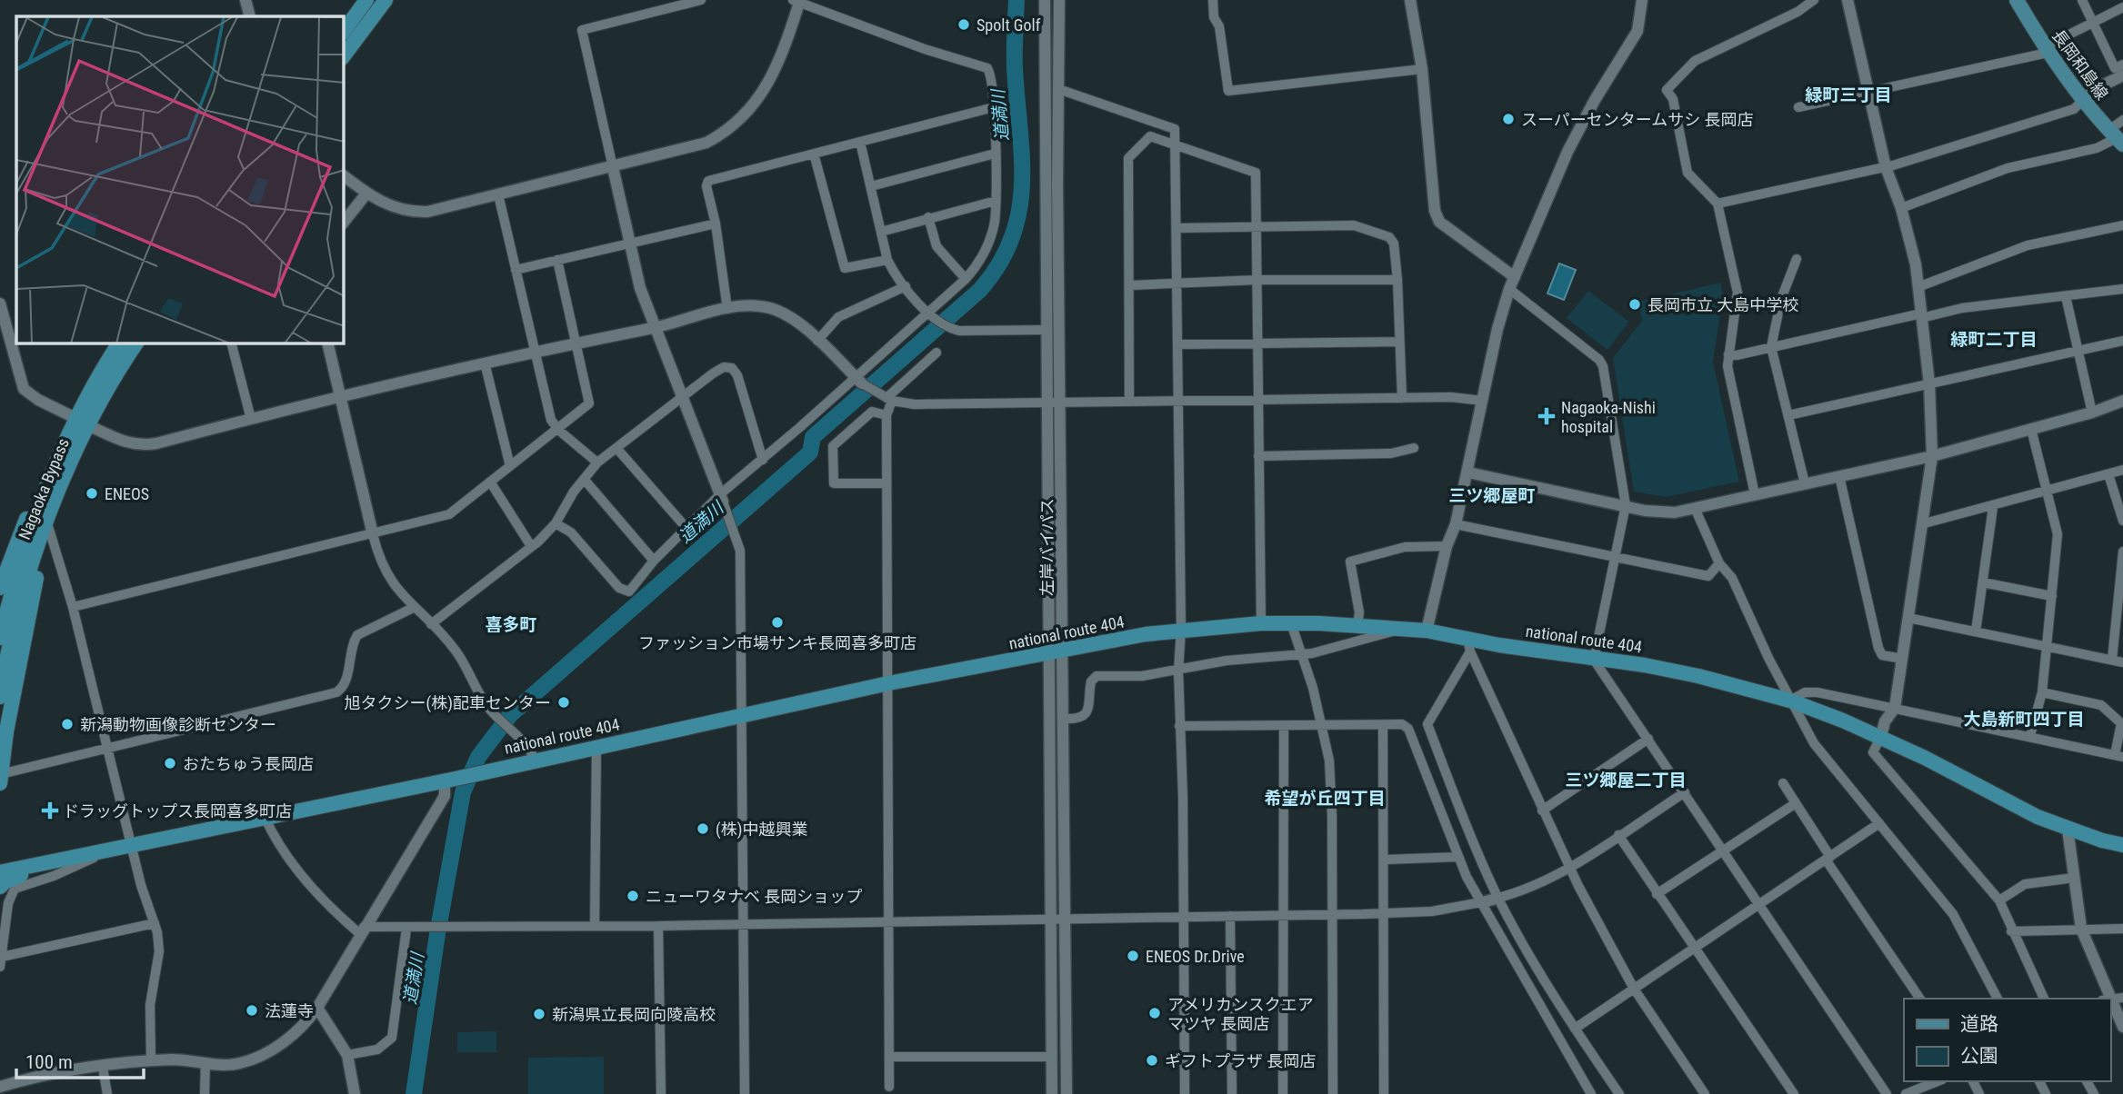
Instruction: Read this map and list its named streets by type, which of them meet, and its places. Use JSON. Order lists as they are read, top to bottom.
{
  "streets": {
    "highway": ["Nagaoka Bypass", "national route 404"],
    "main road": ["長岡和島線"],
    "street": ["左岸バイパス"]
  },
  "crossings": [
    ["左岸バイパス", "national route 404"]
  ],
  "districts": [
    "緑町三丁目",
    "緑町二丁目",
    "三ツ郷屋町",
    "喜多町",
    "大島新町四丁目",
    "三ツ郷屋二丁目",
    "希望が丘四丁目"
  ],
  "water": ["道満川"],
  "places": {
    "other": [
      "Spolt Golf",
      "スーパーセンタームサシ 長岡店",
      "長岡市立 大島中学校",
      "ENEOS",
      "ファッション市場サンキ長岡喜多町店",
      "旭タクシー(株)配車センター",
      "新潟動物画像診断センター",
      "おたちゅう長岡店",
      "(株)中越興業",
      "ニューワタナベ 長岡ショップ",
      "ENEOS Dr.Drive",
      "法蓮寺",
      "アメリカンスクエア マツヤ 長岡店",
      "新潟県立長岡向陵高校",
      "ギフトプラザ 長岡店"
    ],
    "health": ["Nagaoka-Nishi hospital", "ドラッグトップス長岡喜多町店"]
  },
  "legend": ["道路", "公園"],
  "scale_bar": "100 m"
}
